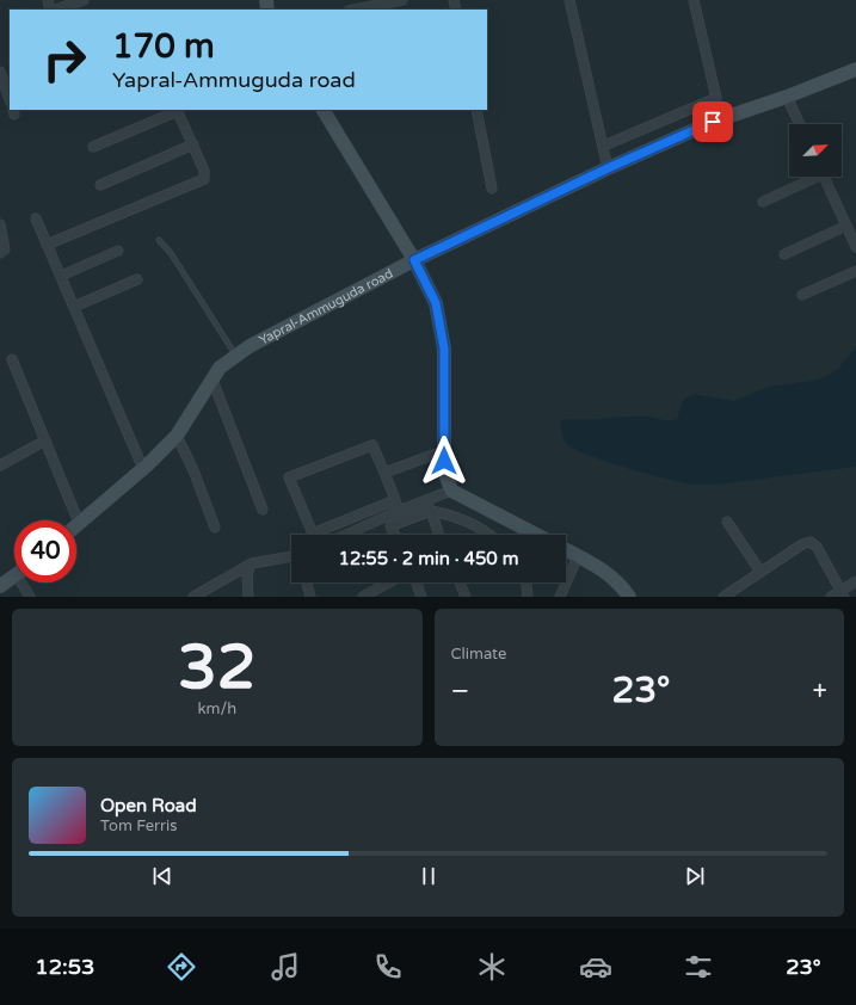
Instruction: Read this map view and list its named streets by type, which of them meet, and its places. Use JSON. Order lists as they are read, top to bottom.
{
  "streets": {
    "main road": ["Yapral-Ammuguda road"]
  },
  "north": "top right",
  "page": {
    "turn": ["170 m", "Yapral-Ammuguda road"],
    "limit": "40",
    "trip": "12:55 · 2 min · 450 m",
    "tile": [
      ["32", "km/h"],
      "Climate"
    ],
    "heat": ["−", "23°", "+"],
    "song": ["Open Road", "Tom Ferris"],
    "tabs": ["12:53", "23°"]
  }
}
